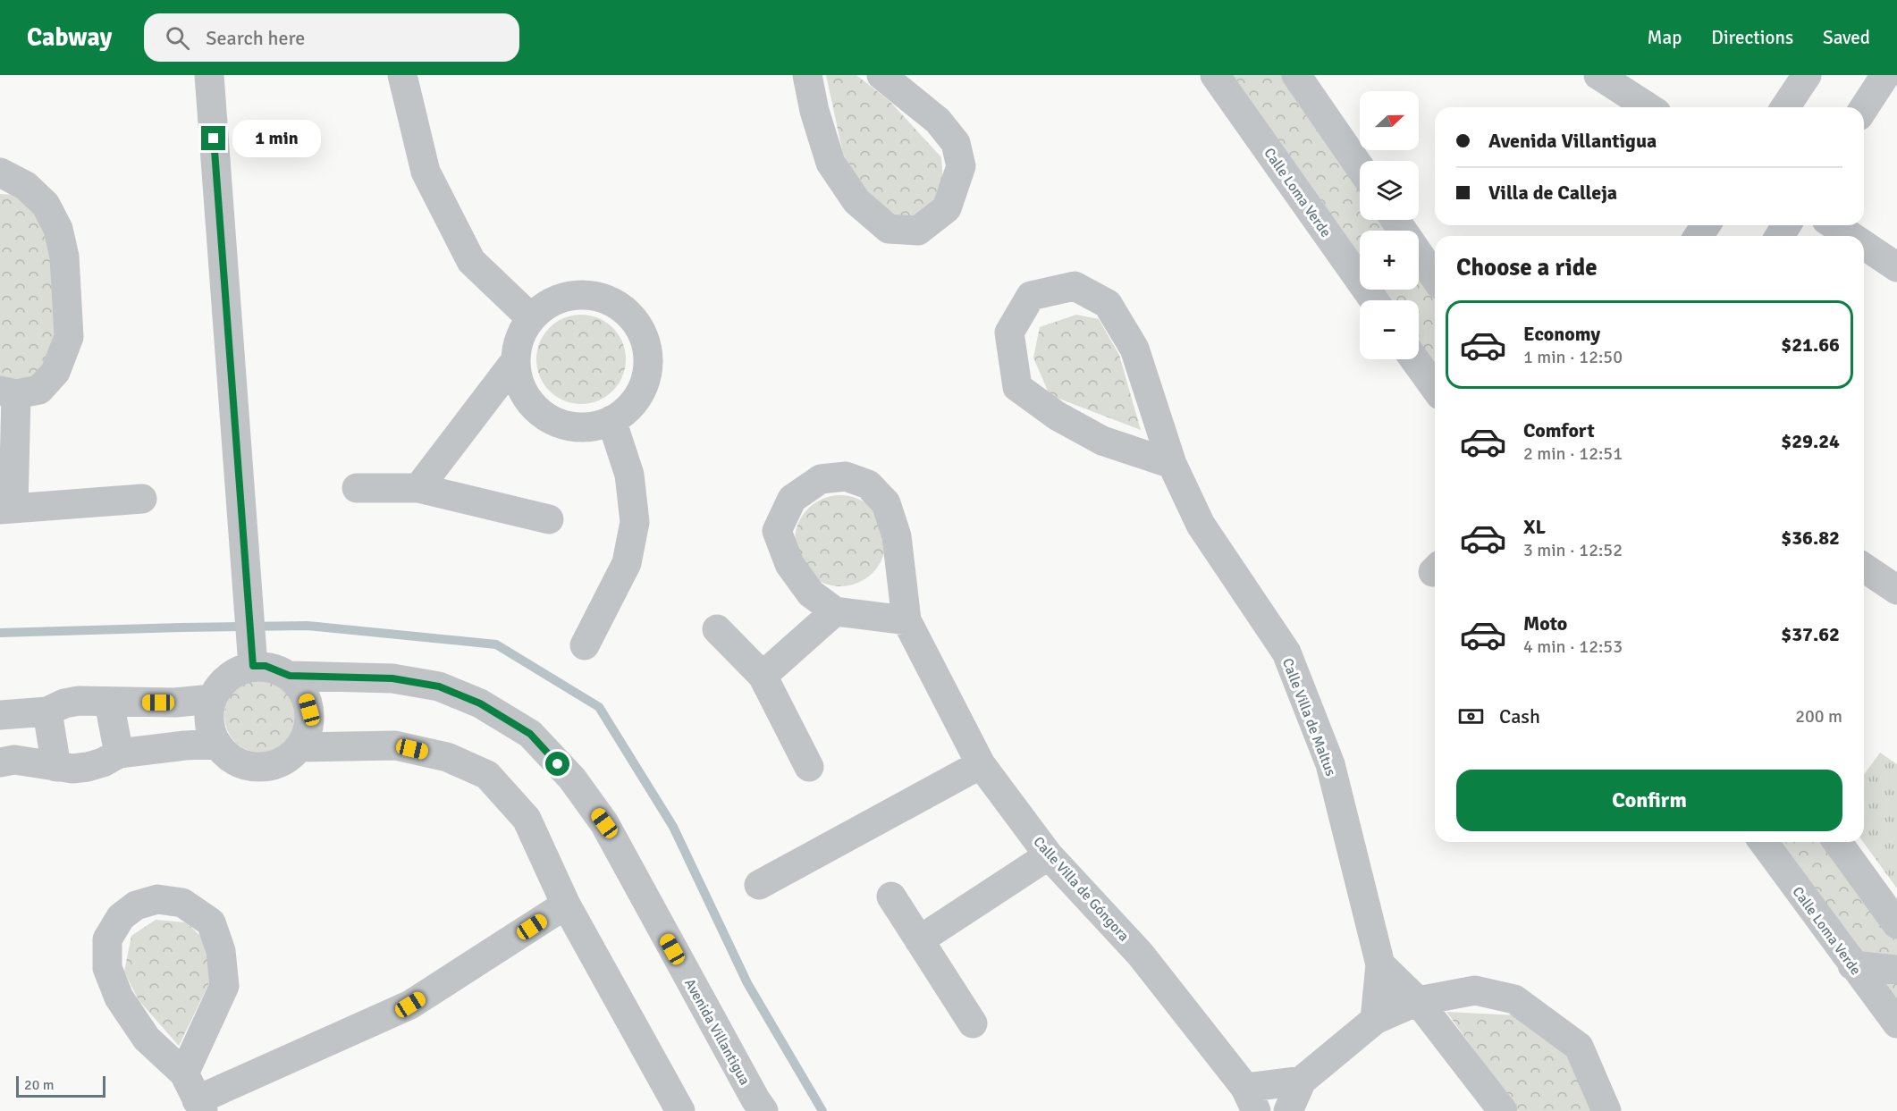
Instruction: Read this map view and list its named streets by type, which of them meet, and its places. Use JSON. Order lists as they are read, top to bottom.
{
  "streets": {
    "street": [
      "Calle Loma Verde",
      "Calle Villa de Maltus",
      "Calle Villa de Góngora",
      "Avenida Villantigua"
    ]
  },
  "scale_bar": "20 m",
  "north": "right",
  "page": {
    "header": "Cabway",
    "search": "Search here",
    "nav": ["Map", "Directions", "Saved"],
    "map_buttons": ["+", "−"],
    "banner": ["Avenida Villantigua", "Villa de Calleja"],
    "bubble": "1 min",
    "heading": "Choose a ride",
    "list": [
      {
        "name": "Economy",
        "note": "1 min · 12:50",
        "value": "$21.66"
      },
      {
        "name": "Comfort",
        "note": "2 min · 12:51",
        "value": "$29.24"
      },
      {
        "name": "XL",
        "note": "3 min · 12:52",
        "value": "$36.82"
      },
      {
        "name": "Moto",
        "note": "4 min · 12:53",
        "value": "$37.62"
      }
    ],
    "pay": ["Cash", "200 m"],
    "buttons": "Confirm",
    "scale": "20 m"
  }
}
